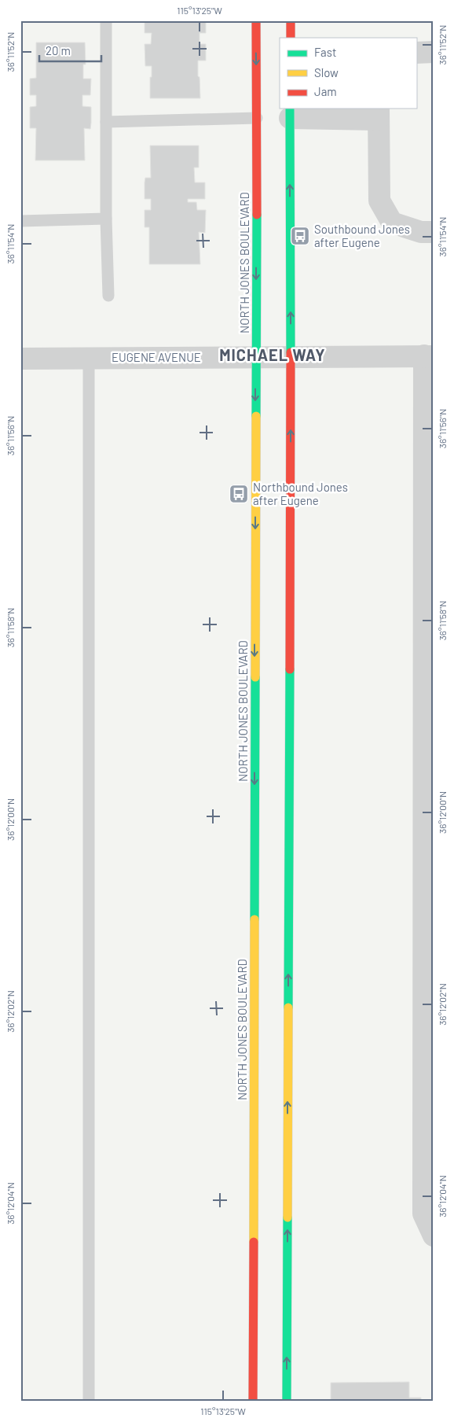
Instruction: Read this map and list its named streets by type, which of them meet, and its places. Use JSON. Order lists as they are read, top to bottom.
{
  "streets": {
    "main road": ["NORTH JONES BOULEVARD"],
    "street": ["EUGENE AVENUE"]
  },
  "crossings": [
    ["NORTH JONES BOULEVARD", "EUGENE AVENUE"]
  ],
  "districts": ["MICHAEL WAY"],
  "places": {
    "bus stop": ["Southbound Jones after Eugene", "Northbound Jones after Eugene"]
  },
  "legend": ["Fast", "Slow", "Jam"],
  "scale_bar": "20 m",
  "coordinates": [
    "115°13'25\"W",
    "36°11'52\"N",
    "36°11'54\"N",
    "36°11'56\"N",
    "36°11'58\"N",
    "36°12'00\"N",
    "36°12'02\"N",
    "36°12'04\"N"
  ]
}
